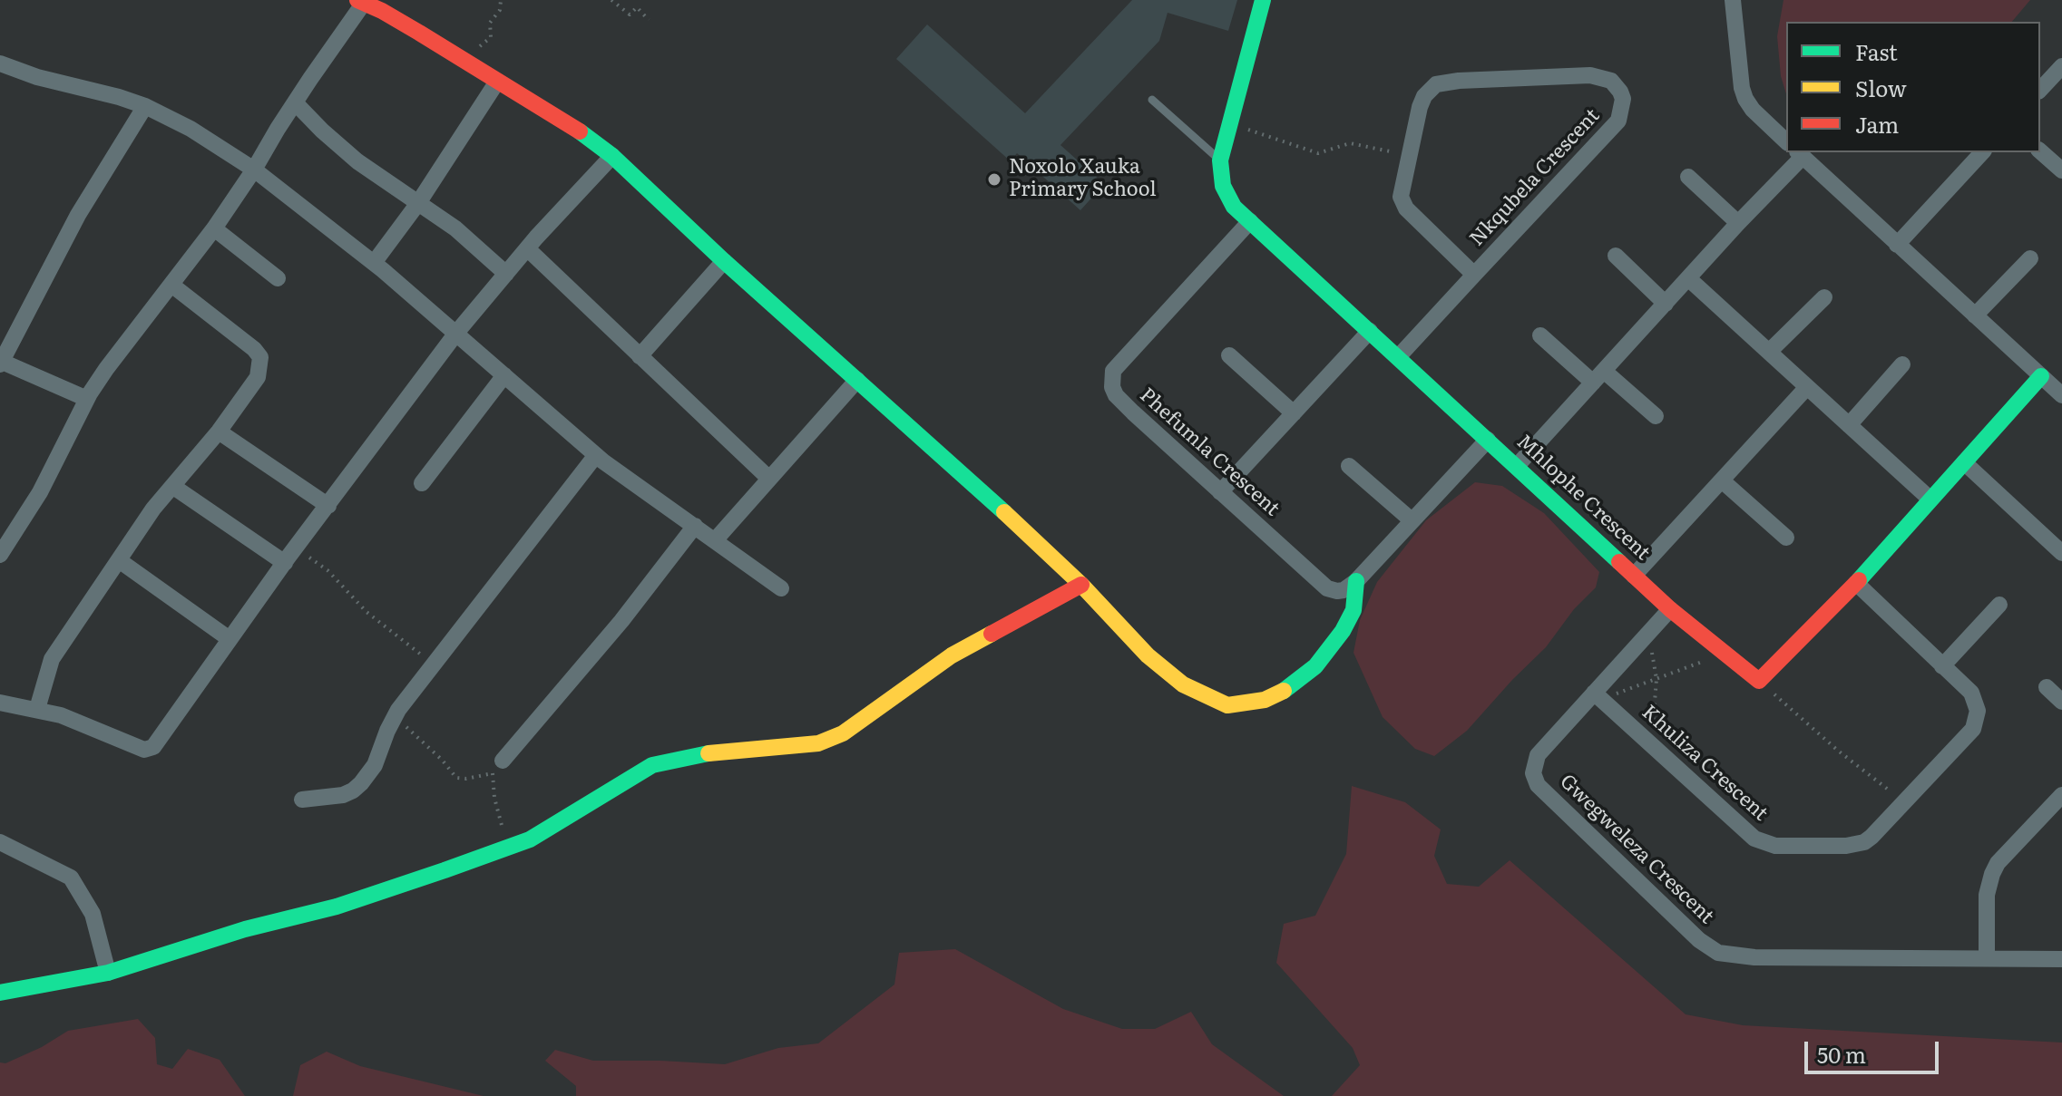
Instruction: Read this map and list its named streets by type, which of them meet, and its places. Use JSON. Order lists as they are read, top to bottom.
{
  "streets": {
    "street": [
      "Nkqubela Crescent",
      "Phefumla Crescent",
      "Mhlophe Crescent",
      "Khuliza Crescent",
      "Gwegweleza Crescent"
    ]
  },
  "crossings": [
    ["Nkqubela Crescent", "Mhlophe Crescent"],
    ["Phefumla Crescent", "Mhlophe Crescent"],
    ["Mhlophe Crescent", "Gwegweleza Crescent"],
    ["Khuliza Crescent", "Gwegweleza Crescent"]
  ],
  "places": ["Noxolo Xauka Primary School"],
  "legend": ["Fast", "Slow", "Jam"],
  "scale_bar": "50 m"
}
